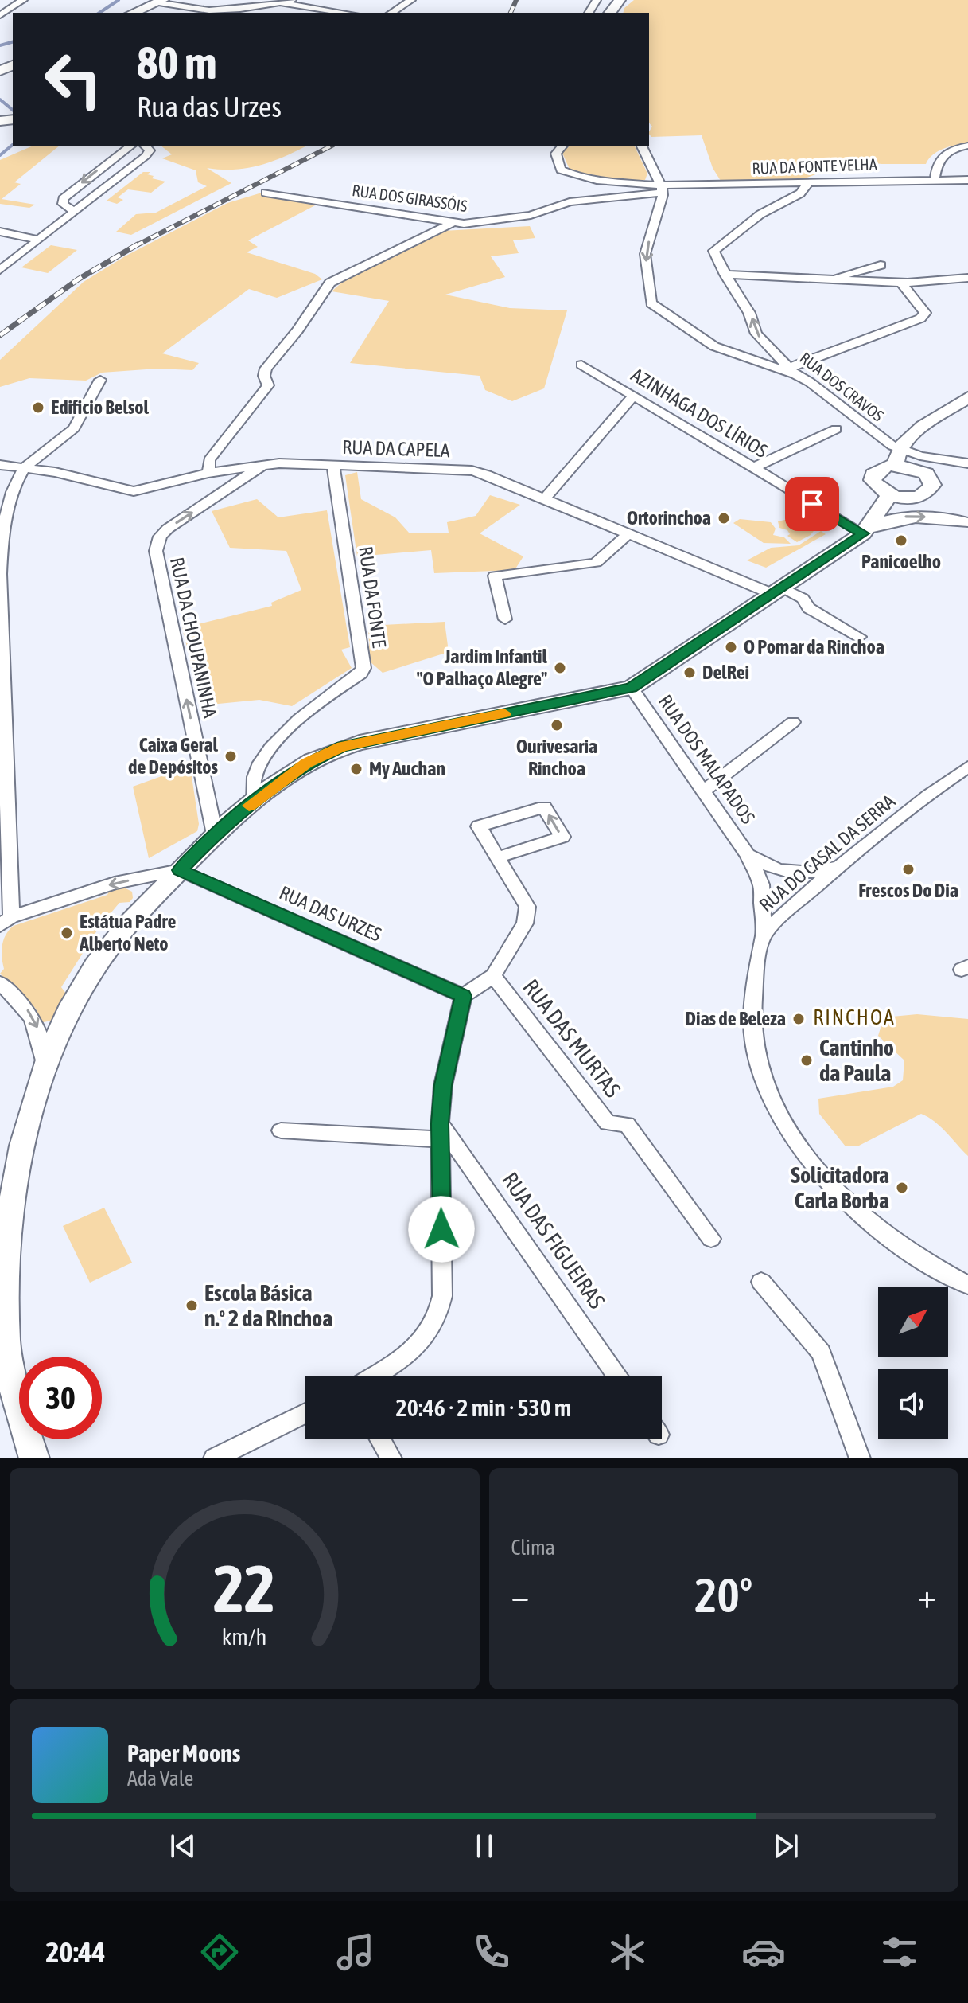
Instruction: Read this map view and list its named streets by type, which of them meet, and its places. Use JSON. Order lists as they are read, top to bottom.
{
  "streets": {
    "street": [
      "RUA DA FONTE VELHA",
      "RUA DOS GIRASSÓIS",
      "RUA DOS CRAVOS",
      "AZINHAGA DOS LÍRIOS",
      "RUA DA CAPELA",
      "RUA DA FONTE",
      "RUA DA CHOUPANINHA",
      "RUA DOS MALAPADOS",
      "RUA DO CASAL DA SERRA",
      "RUA DAS URZES",
      "RUA DAS MURTAS",
      "RUA DAS FIGUEIRAS"
    ]
  },
  "crossings": [
    ["RUA DA FONTE VELHA", "RUA DOS GIRASSÓIS"],
    ["RUA DA FONTE VELHA", "RUA DOS CRAVOS"],
    ["RUA DA CAPELA", "RUA DA FONTE"],
    ["RUA DA CAPELA", "RUA DA CHOUPANINHA"],
    ["RUA DOS MALAPADOS", "RUA DO CASAL DA SERRA"]
  ],
  "one_way": ["RUA DA CHOUPANINHA"],
  "districts": ["RINCHOA"],
  "places": [
    "Edificio Belsol",
    "Ortorinchoa",
    "Panicoelho",
    "O Pomar da Rinchoa",
    "Jardim Infantil \"O Palhaço Alegre\"",
    "DelRei",
    "Ourivesaria Rinchoa",
    "Caixa Geral de Depósitos",
    "My Auchan",
    "Frescos Do Dia",
    "Estátua Padre Alberto Neto",
    "Dias de Beleza",
    "Cantinho da Paula",
    "Solicitadora Carla Borba",
    "Escola Básica n.º 2 da Rinchoa"
  ],
  "north": "top right",
  "page": {
    "turn": ["80 m", "Rua das Urzes"],
    "limit": "30",
    "trip": "20:46 · 2 min · 530 m",
    "tile": "Clima",
    "heat": ["−", "20°", "+"],
    "song": ["Paper Moons", "Ada Vale"],
    "tabs": "20:44",
    "gauge": ["22", "km/h"]
  }
}
